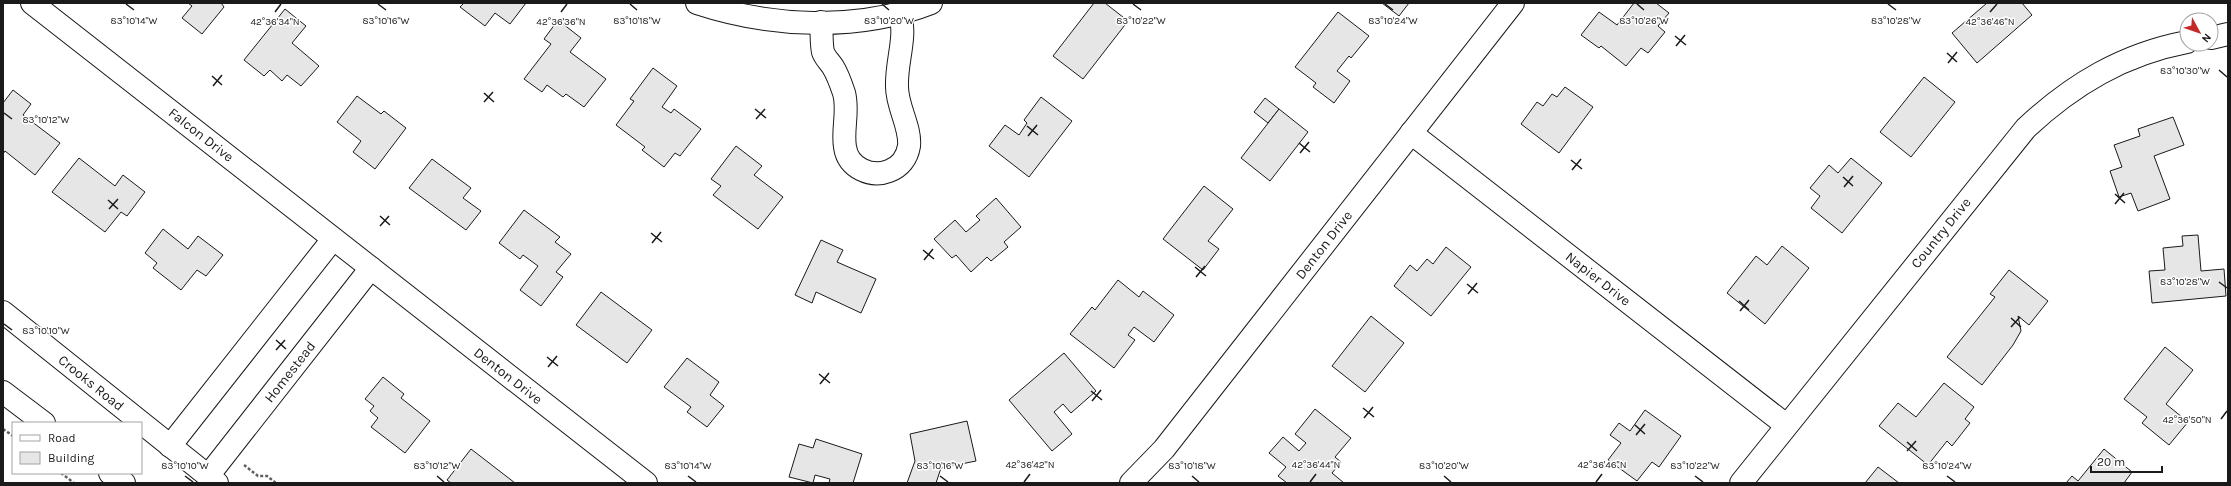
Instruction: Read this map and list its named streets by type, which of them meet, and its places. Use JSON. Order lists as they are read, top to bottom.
{
  "streets": {
    "street": [
      "Falcon Drive",
      "Country Drive",
      "Denton Drive",
      "Napier Drive",
      "Homestead",
      "Crooks Road"
    ]
  },
  "crossings": [
    ["Falcon Drive", "Denton Drive"],
    ["Falcon Drive", "Homestead"],
    ["Country Drive", "Napier Drive"],
    ["Denton Drive", "Napier Drive"],
    ["Denton Drive", "Homestead"],
    ["Homestead", "Crooks Road"]
  ],
  "legend": ["Road", "Building"],
  "scale_bar": "20 m",
  "north": "bottom right",
  "coordinates": [
    "83°10'14\"W",
    "83°10'18\"W",
    "83°10'20\"W",
    "83°10'22\"W",
    "83°10'24\"W",
    "83°10'16\"W",
    "83°10'26\"W",
    "83°10'28\"W",
    "42°36'34\"N",
    "42°36'36\"N",
    "42°36'46\"N",
    "83°10'30\"W",
    "83°10'12\"W",
    "83°10'10\"W",
    "42°36'50\"N",
    "42°36'42\"N",
    "42°36'44\"N"
  ]
}
